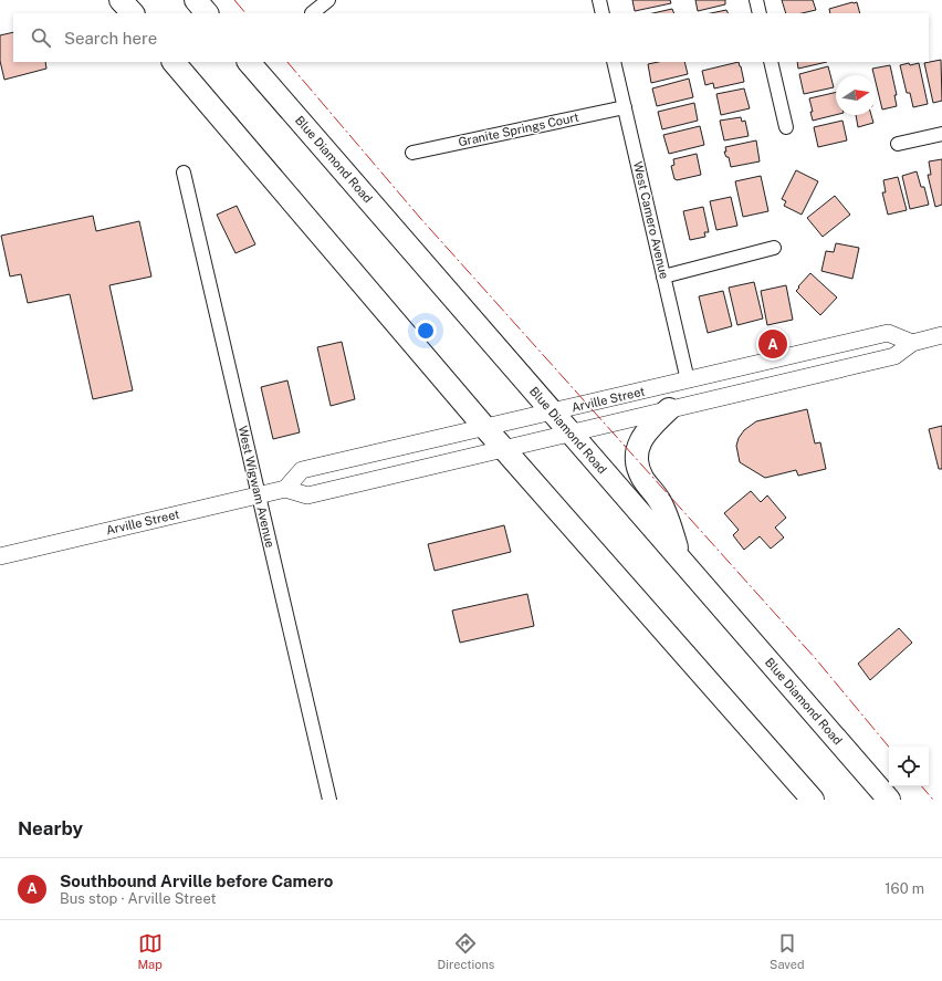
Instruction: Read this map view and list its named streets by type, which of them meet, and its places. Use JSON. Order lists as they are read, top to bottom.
{
  "streets": {
    "highway": ["Blue Diamond Road"],
    "street": [
      "Granite Springs Court",
      "West Camero Avenue",
      "Arville Street",
      "West Wigwam Avenue"
    ]
  },
  "crossings": [
    ["Granite Springs Court", "West Camero Avenue"],
    ["Blue Diamond Road", "Arville Street"],
    ["West Camero Avenue", "Arville Street"],
    ["Arville Street", "West Wigwam Avenue"]
  ],
  "north": "right",
  "page": {
    "search": "Search here",
    "pins": "A",
    "heading": "Nearby",
    "list": [
      {
        "mark": "A",
        "name": "Southbound Arville before Camero",
        "note": "Bus stop · Arville Street",
        "value": "160 m"
      }
    ],
    "nav": ["Map", "Directions", "Saved"]
  }
}
